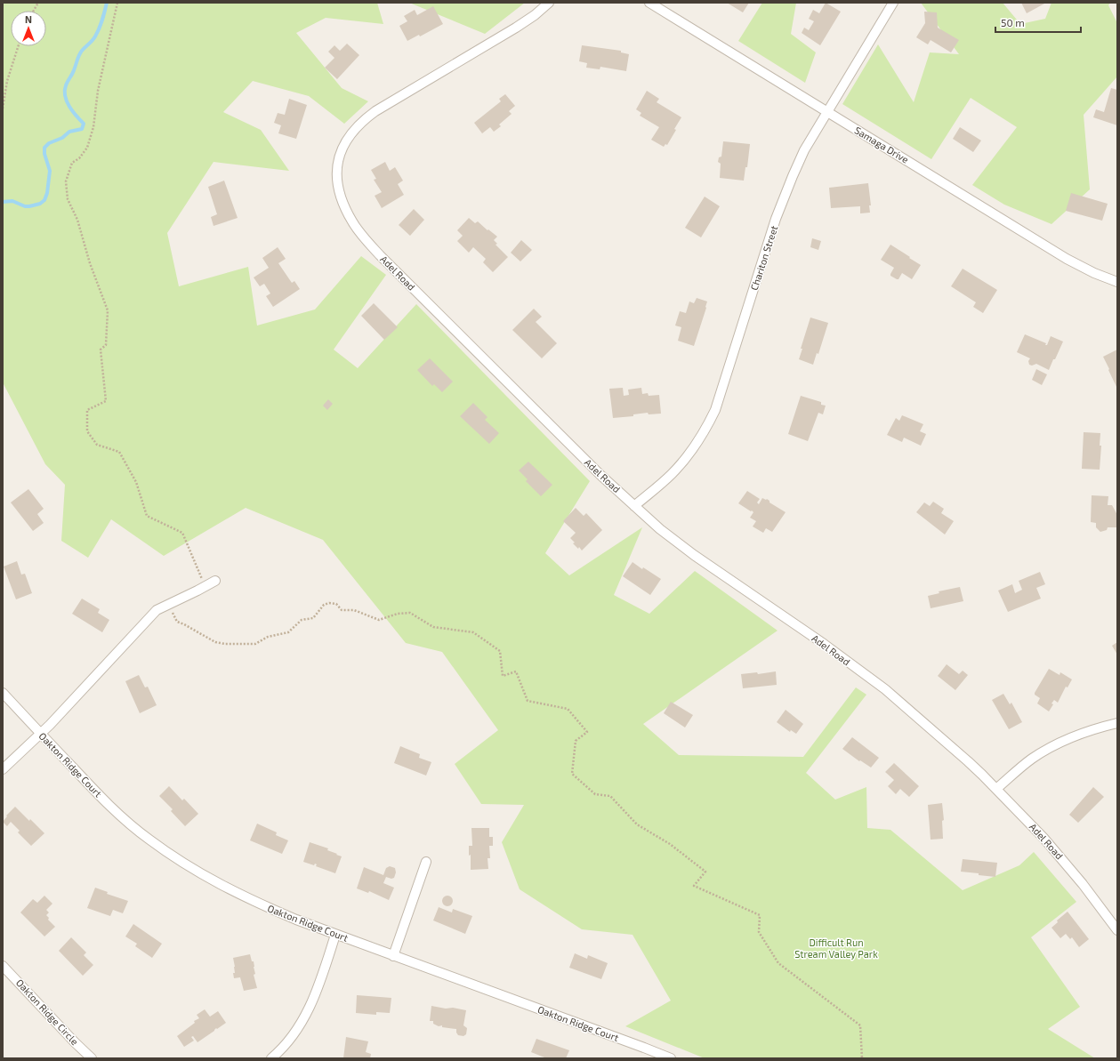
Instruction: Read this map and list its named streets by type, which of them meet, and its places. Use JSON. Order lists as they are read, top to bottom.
{
  "streets": {
    "street": [
      "Samaga Drive",
      "Chariton Street",
      "Adel Road",
      "Oakton Ridge Court",
      "Oakton Ridge Circle"
    ]
  },
  "crossings": [
    ["Samaga Drive", "Chariton Street"],
    ["Chariton Street", "Adel Road"]
  ],
  "parks": ["Difficult Run Stream Valley Park"],
  "scale_bar": "50 m",
  "north": "top"
}
